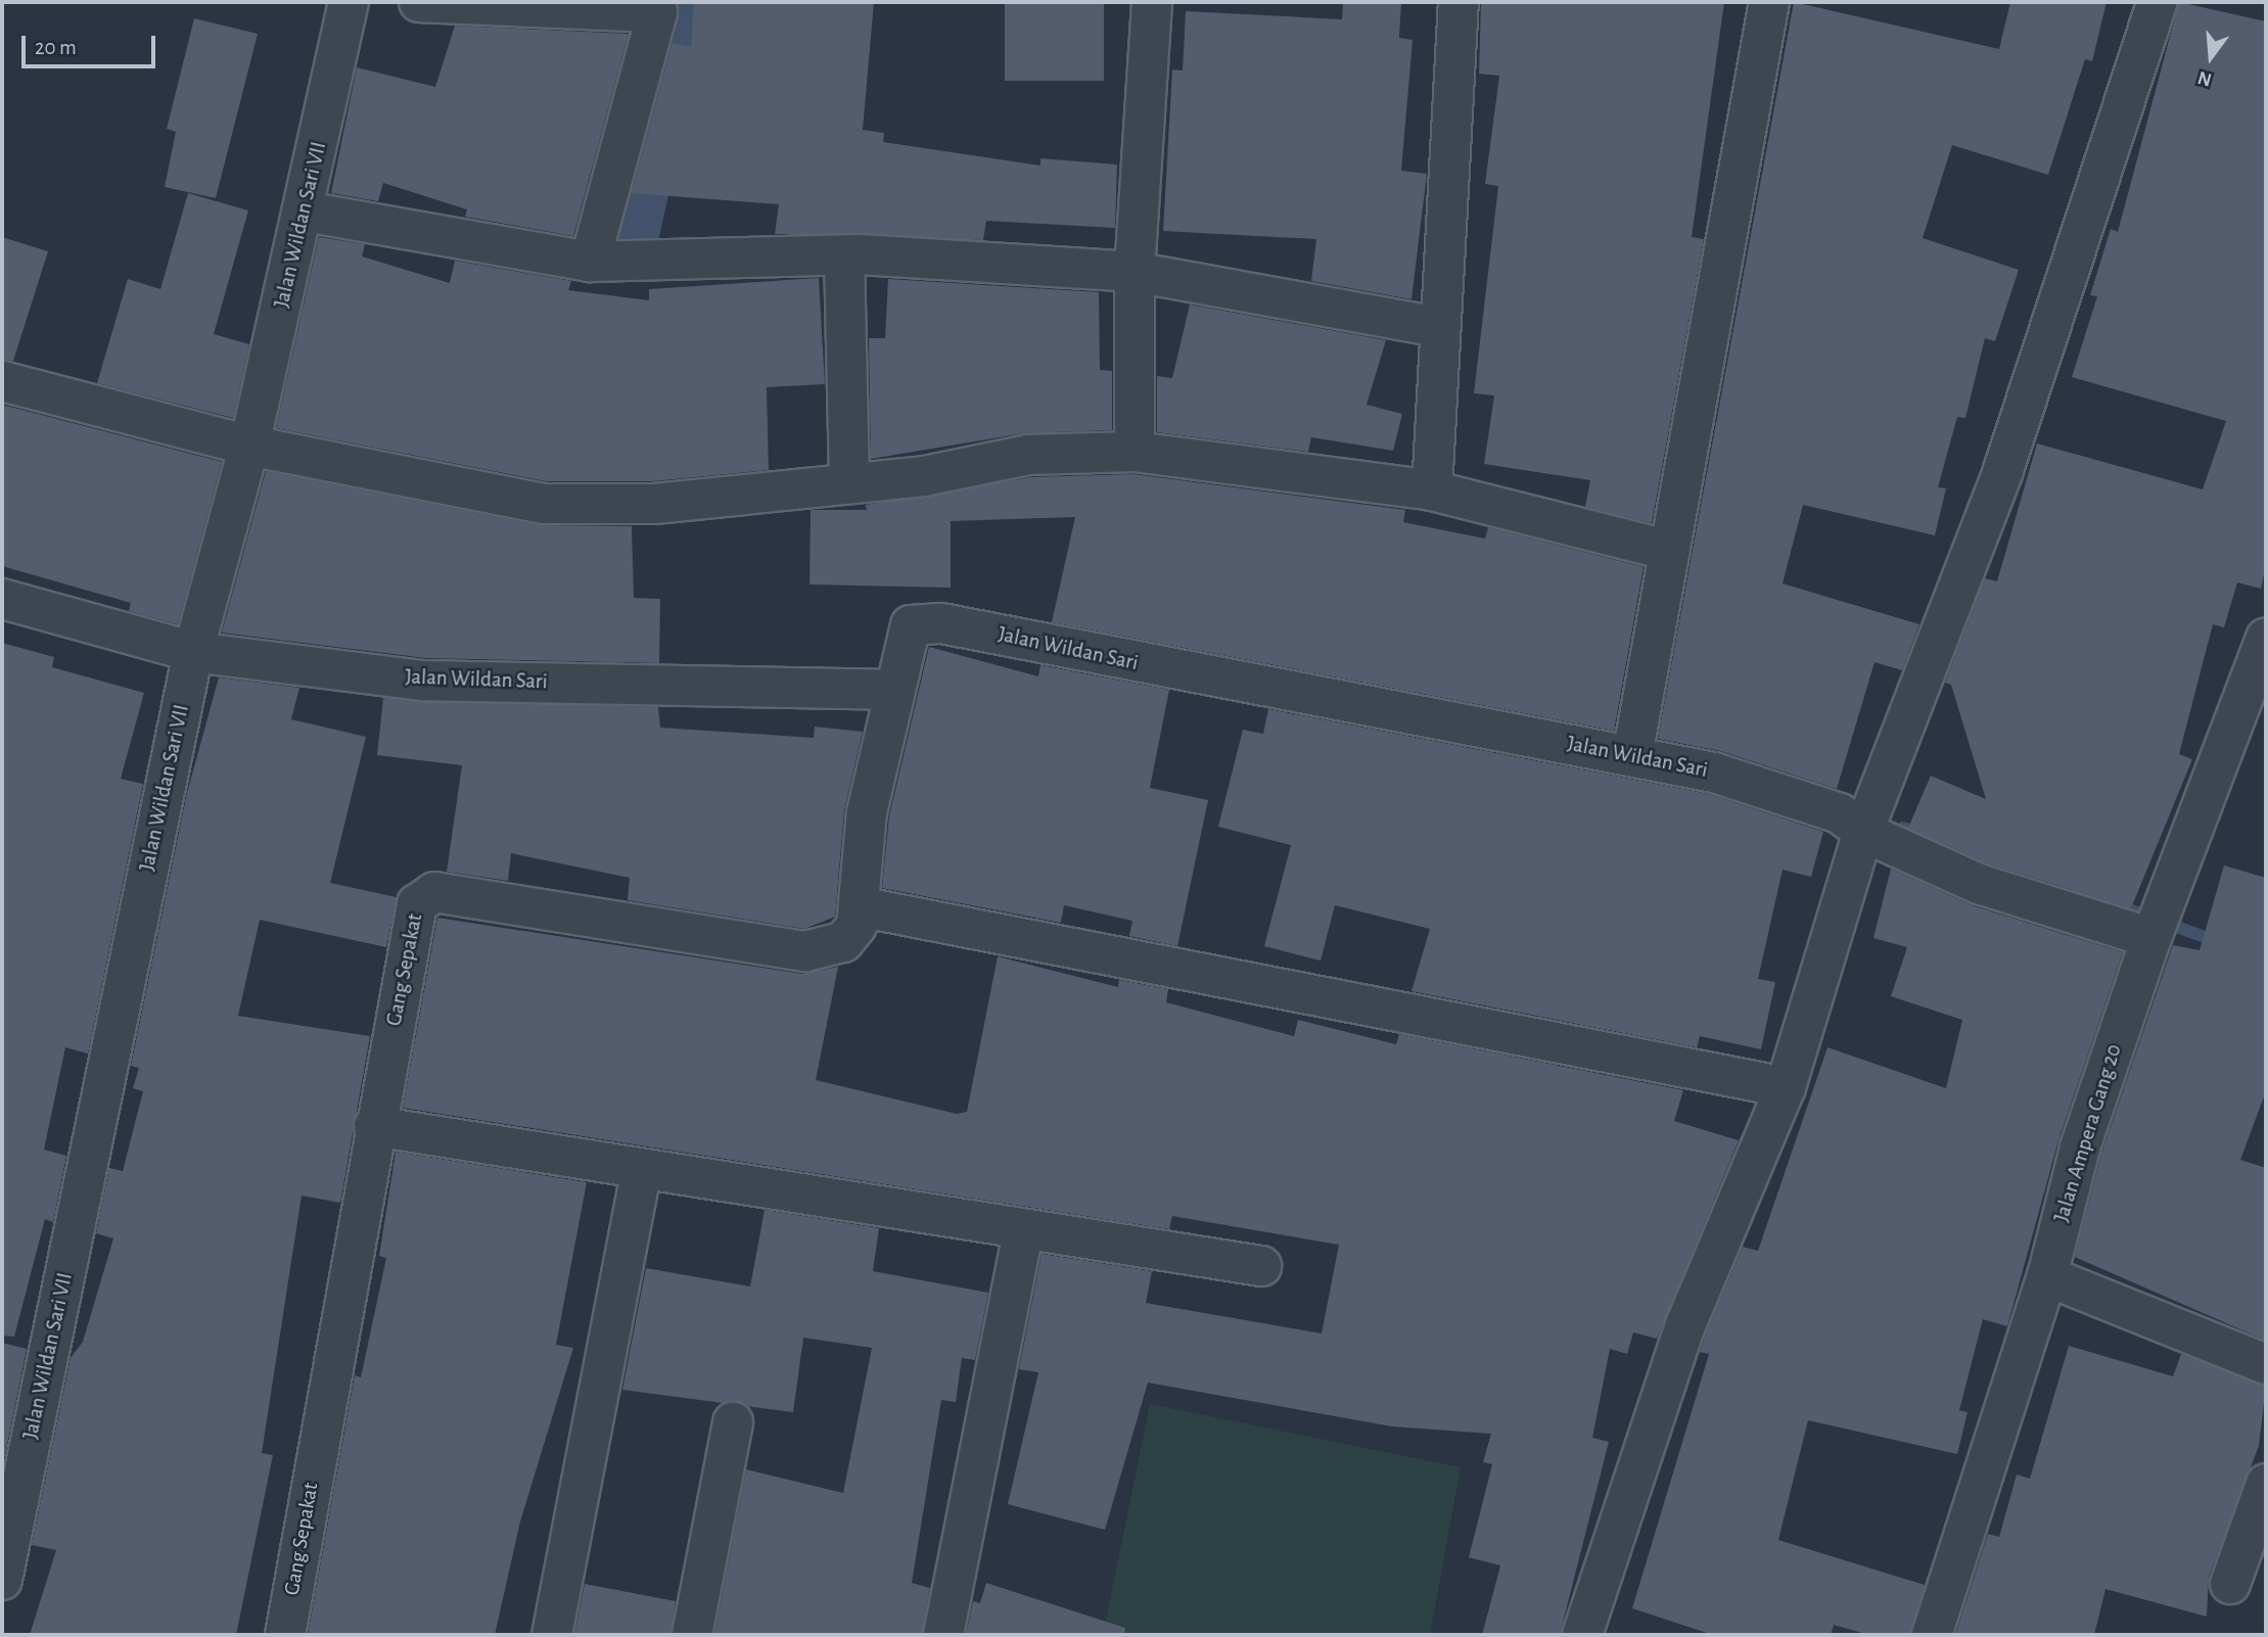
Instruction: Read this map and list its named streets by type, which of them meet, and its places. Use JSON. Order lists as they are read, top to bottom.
{
  "streets": {
    "street": [
      "Jalan Wildan Sari VII",
      "Jalan Wildan Sari",
      "Gang Sepakat",
      "Jalan Ampera Gang 20"
    ]
  },
  "crossings": [
    ["Jalan Wildan Sari VII", "Jalan Wildan Sari"],
    ["Jalan Wildan Sari", "Gang Sepakat"],
    ["Jalan Wildan Sari", "Jalan Ampera Gang 20"]
  ],
  "scale_bar": "20 m",
  "north": "bottom"
}
